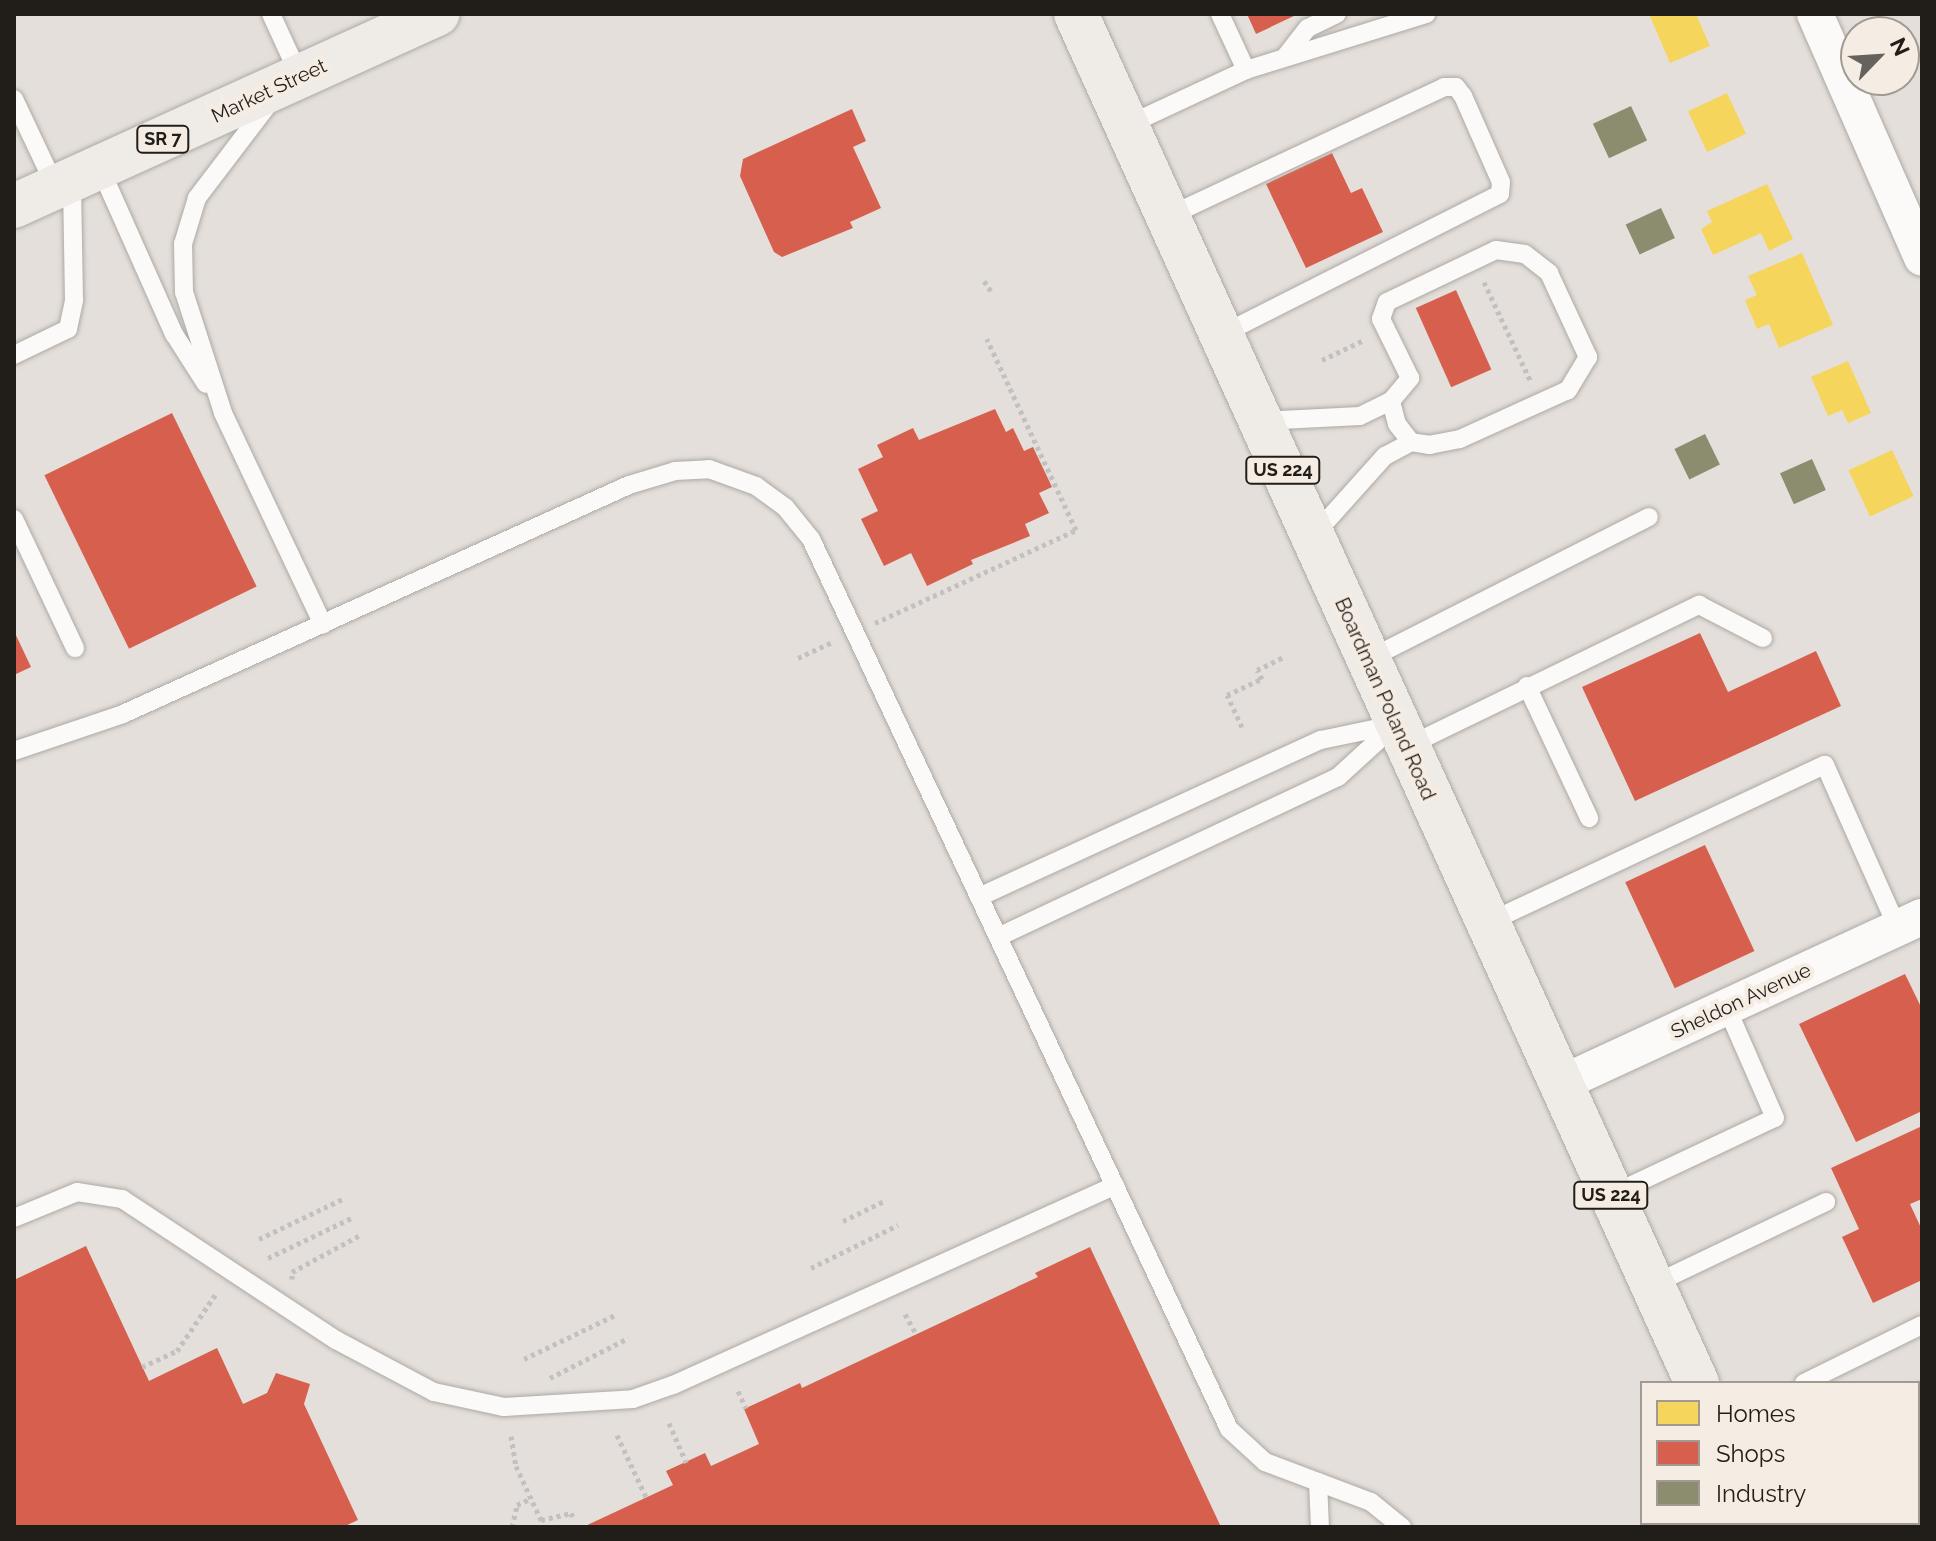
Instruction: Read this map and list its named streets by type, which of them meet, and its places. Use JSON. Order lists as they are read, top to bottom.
{
  "streets": {
    "main road": [
      "Market Street",
      "SR 7",
      "US 224",
      "Boardman Poland Road"
    ],
    "street": ["Sheldon Avenue"]
  },
  "crossings": [
    ["Boardman Poland Road", "Sheldon Avenue"]
  ],
  "legend": ["Homes", "Shops", "Industry"],
  "north": "top right"
}
